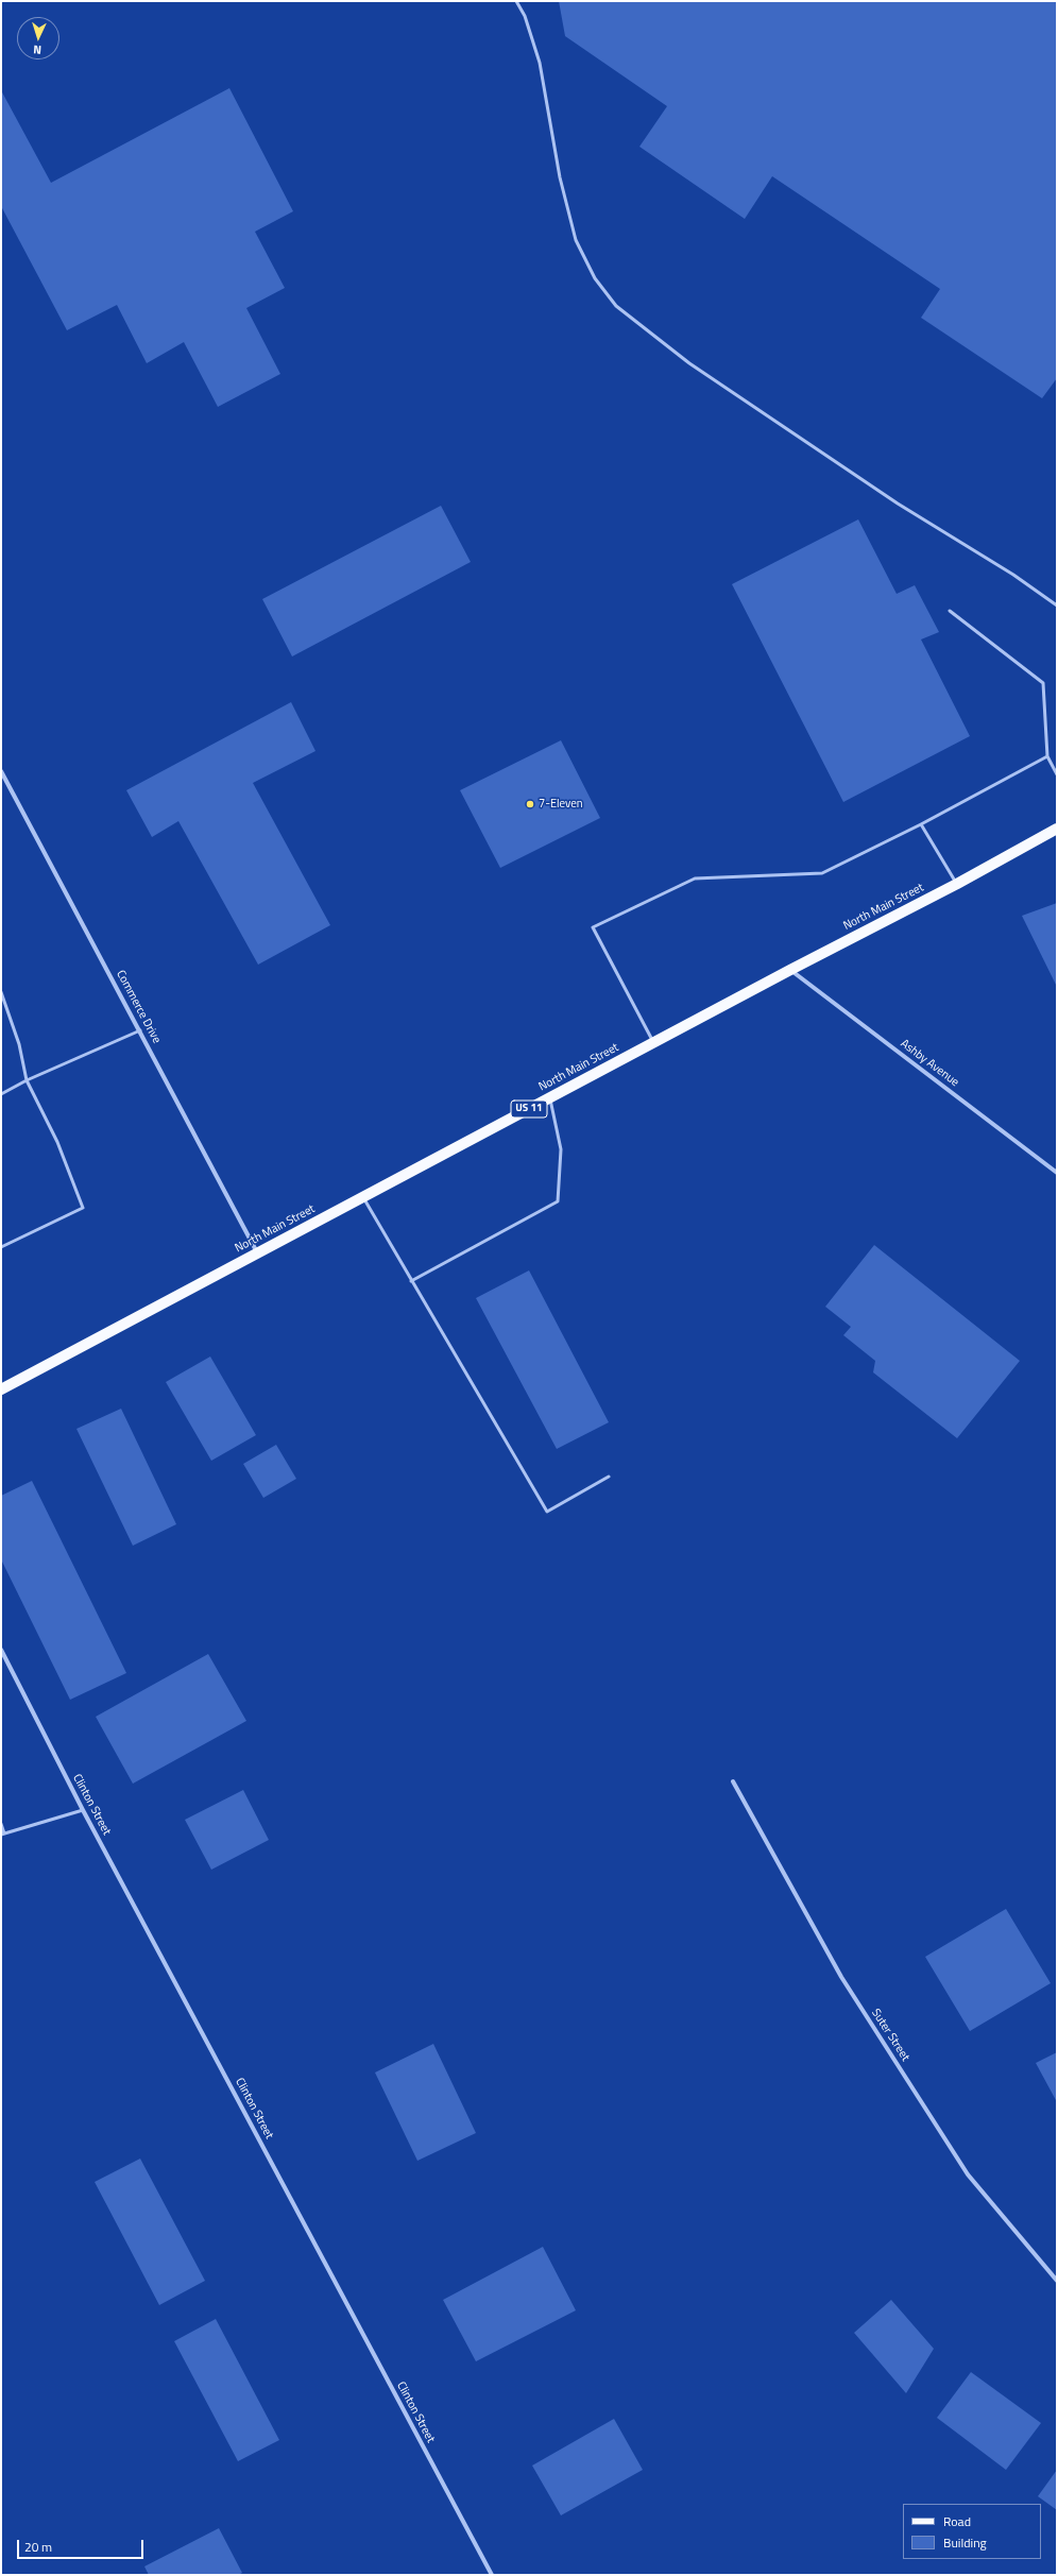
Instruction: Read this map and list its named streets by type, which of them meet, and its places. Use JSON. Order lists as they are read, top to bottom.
{
  "streets": {
    "main road": ["North Main Street", "US 11"],
    "street": [
      "Commerce Drive",
      "Ashby Avenue",
      "Clinton Street",
      "Suter Street"
    ]
  },
  "crossings": [
    ["North Main Street", "Commerce Drive"],
    ["North Main Street", "Ashby Avenue"]
  ],
  "places": ["7-Eleven"],
  "legend": ["Road", "Building"],
  "scale_bar": "20 m",
  "north": "bottom"
}
